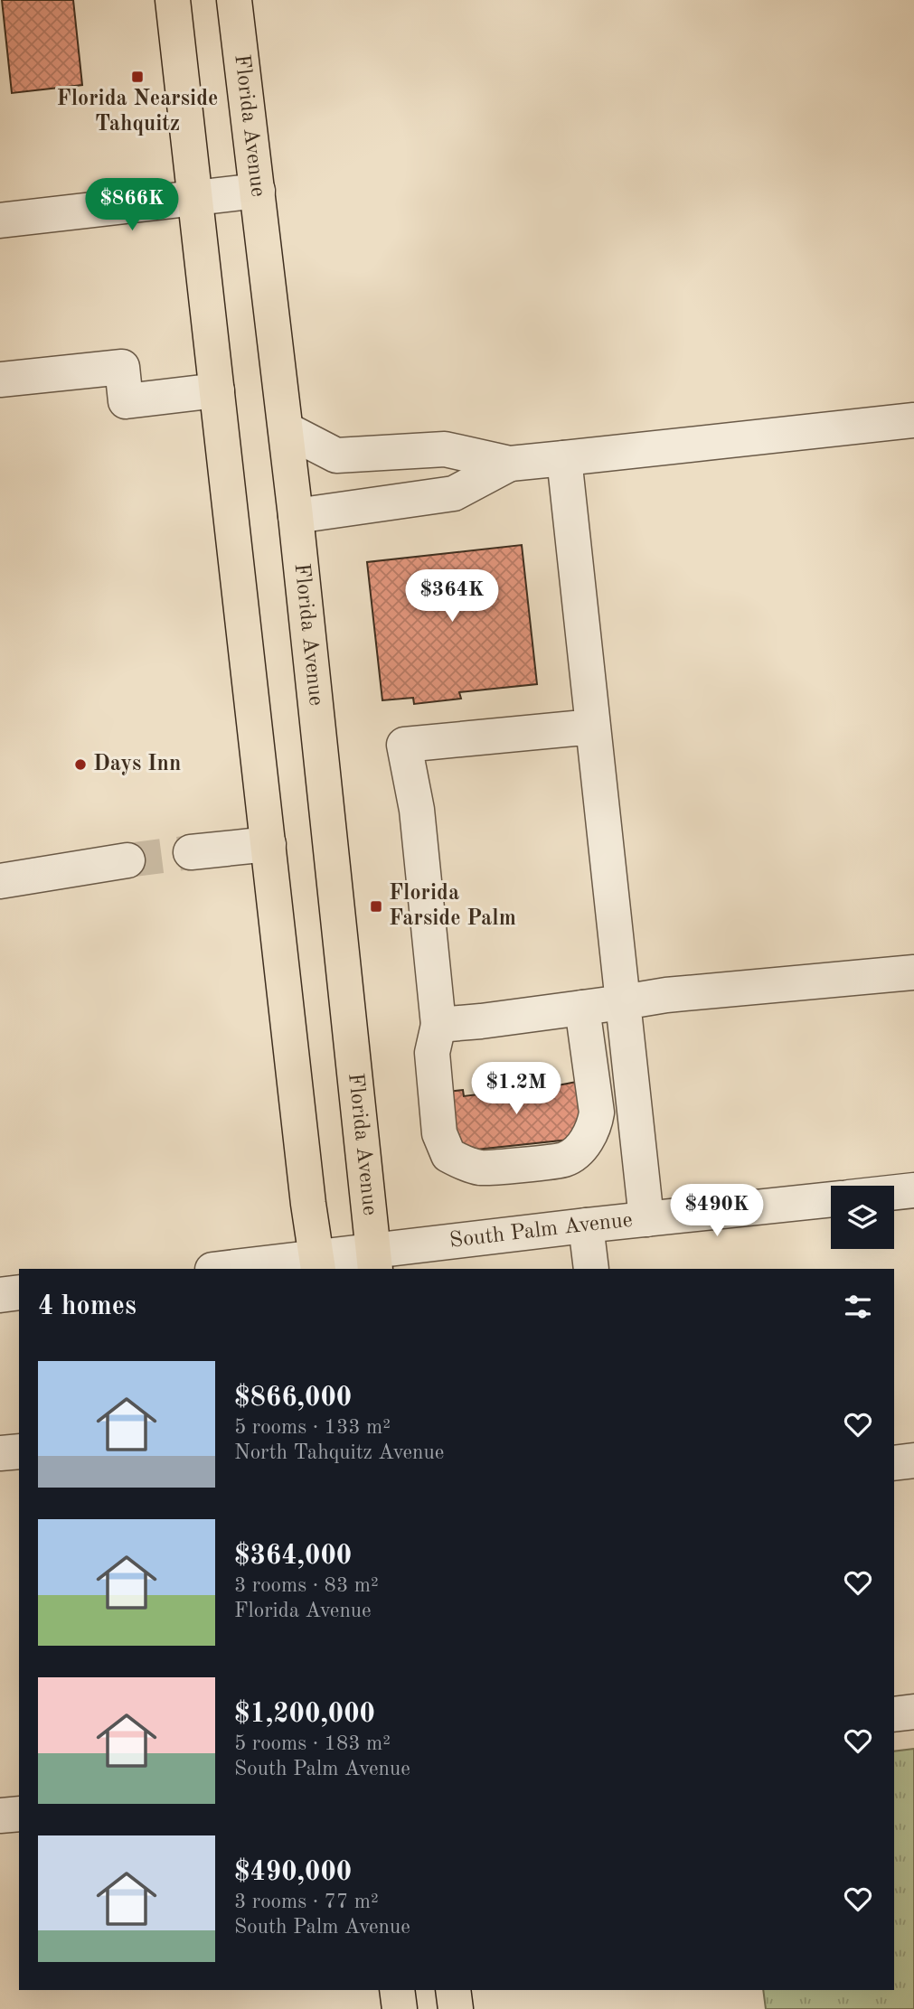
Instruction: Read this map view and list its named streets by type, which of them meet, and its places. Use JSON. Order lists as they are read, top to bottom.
{
  "streets": {
    "main road": ["Florida Avenue"],
    "street": ["South Palm Avenue"]
  },
  "crossings": [
    ["Florida Avenue", "South Palm Avenue"]
  ],
  "places": {
    "transit": ["Florida Nearside Tahquitz", "Florida Farside Palm"],
    "other": ["Days Inn"]
  },
  "page": {
    "price": [
      "$866K",
      "$364K",
      "$1.2M",
      "$490K"
    ],
    "heading": "4 homes",
    "list": [
      {
        "name": "$866,000",
        "note": "5 rooms · 133 m² · North Tahquitz Avenue"
      },
      {
        "name": "$364,000",
        "note": "3 rooms · 83 m² · Florida Avenue"
      },
      {
        "name": "$1,200,000",
        "note": "5 rooms · 183 m² · South Palm Avenue"
      },
      {
        "name": "$490,000",
        "note": "3 rooms · 77 m² · South Palm Avenue"
      }
    ]
  }
}
